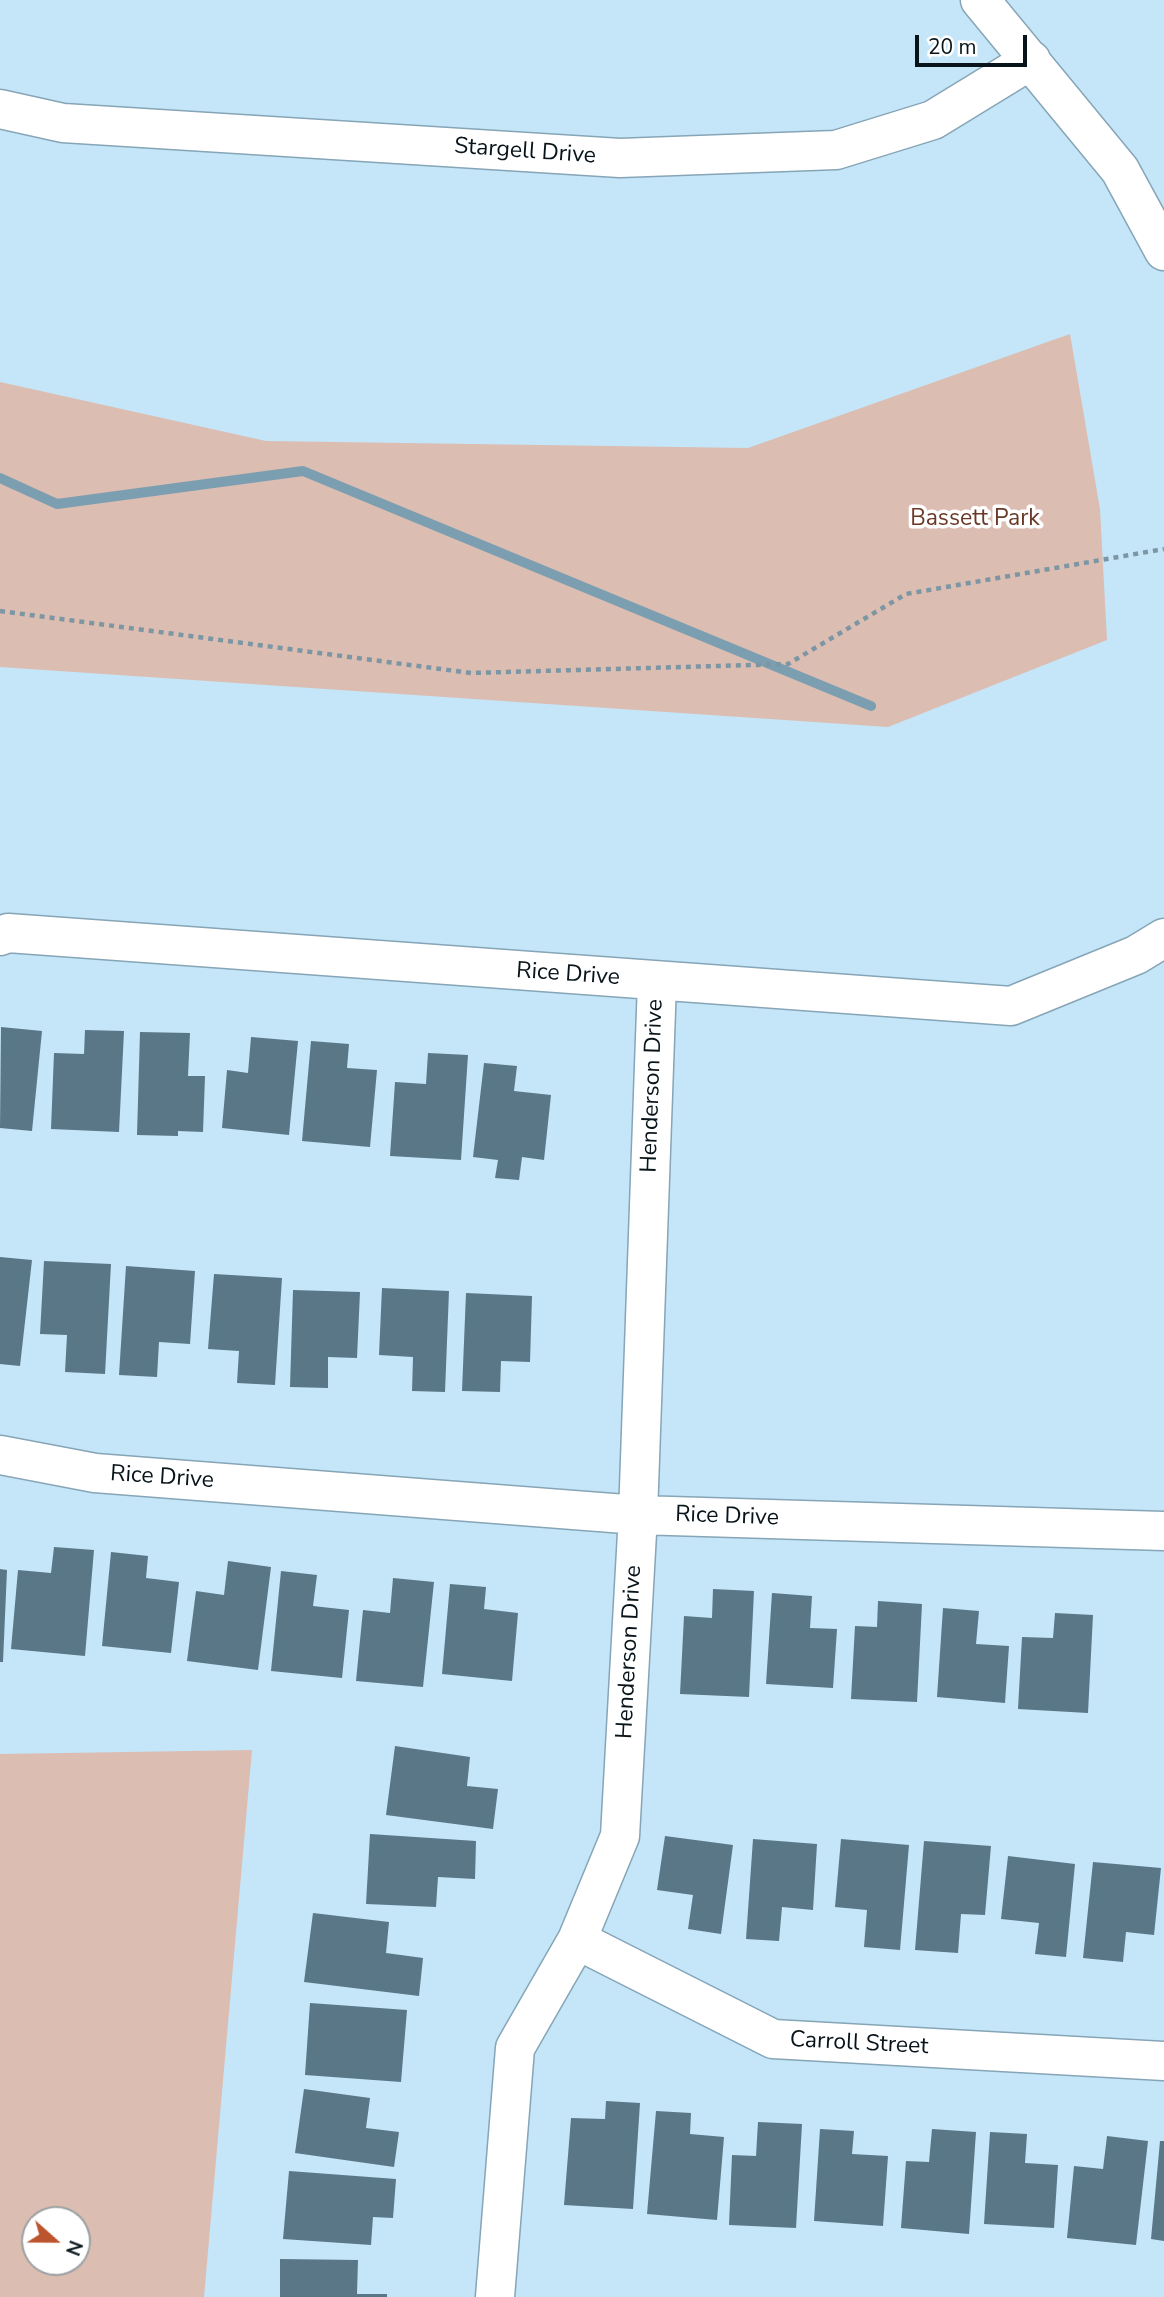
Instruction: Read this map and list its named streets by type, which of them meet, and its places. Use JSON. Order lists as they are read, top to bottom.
{
  "streets": {
    "street": [
      "Stargell Drive",
      "Rice Drive",
      "Henderson Drive",
      "Carroll Street"
    ]
  },
  "crossings": [
    ["Rice Drive", "Henderson Drive"],
    ["Henderson Drive", "Carroll Street"]
  ],
  "parks": ["Bassett Park"],
  "scale_bar": "20 m",
  "north": "right"
}
